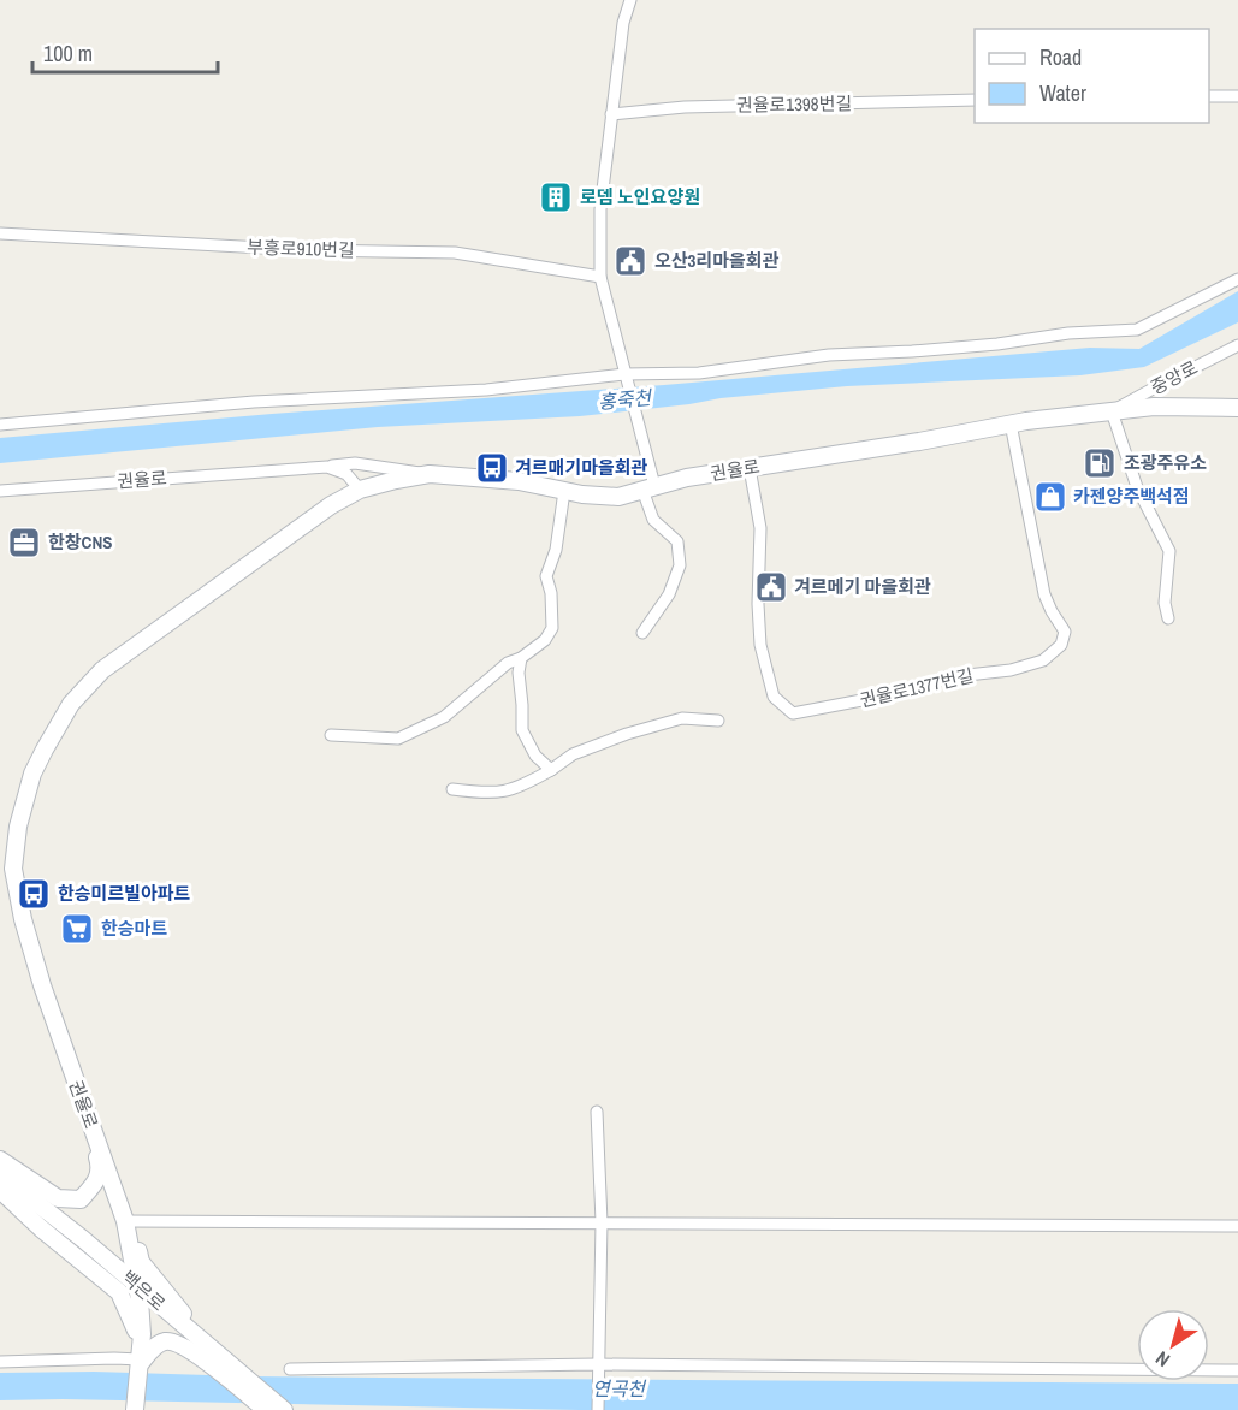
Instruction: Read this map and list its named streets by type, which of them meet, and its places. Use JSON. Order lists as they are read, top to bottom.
{
  "streets": {
    "main road": ["권율로", "백은로"],
    "street": [
      "권율로1398번길",
      "부흥로910번길",
      "중앙로",
      "권율로1377번길"
    ]
  },
  "crossings": [
    ["중앙로", "권율로"],
    ["권율로", "권율로1377번길"],
    ["권율로", "백은로"]
  ],
  "water": ["홍죽천", "연곡천"],
  "places": {
    "building": ["로뎀 노인요양원"],
    "public building": ["오산3리마을회관", "겨르메기 마을회관"],
    "fuel station": ["조광주유소"],
    "bus stop": ["겨르매기마을회관", "한승미르빌아파트"],
    "shop": ["카젠양주백석점"],
    "office": ["한창CNS"],
    "supermarket": ["한승마트"]
  },
  "legend": ["Road", "Water"],
  "scale_bar": "100 m",
  "north": "bottom left"
}
